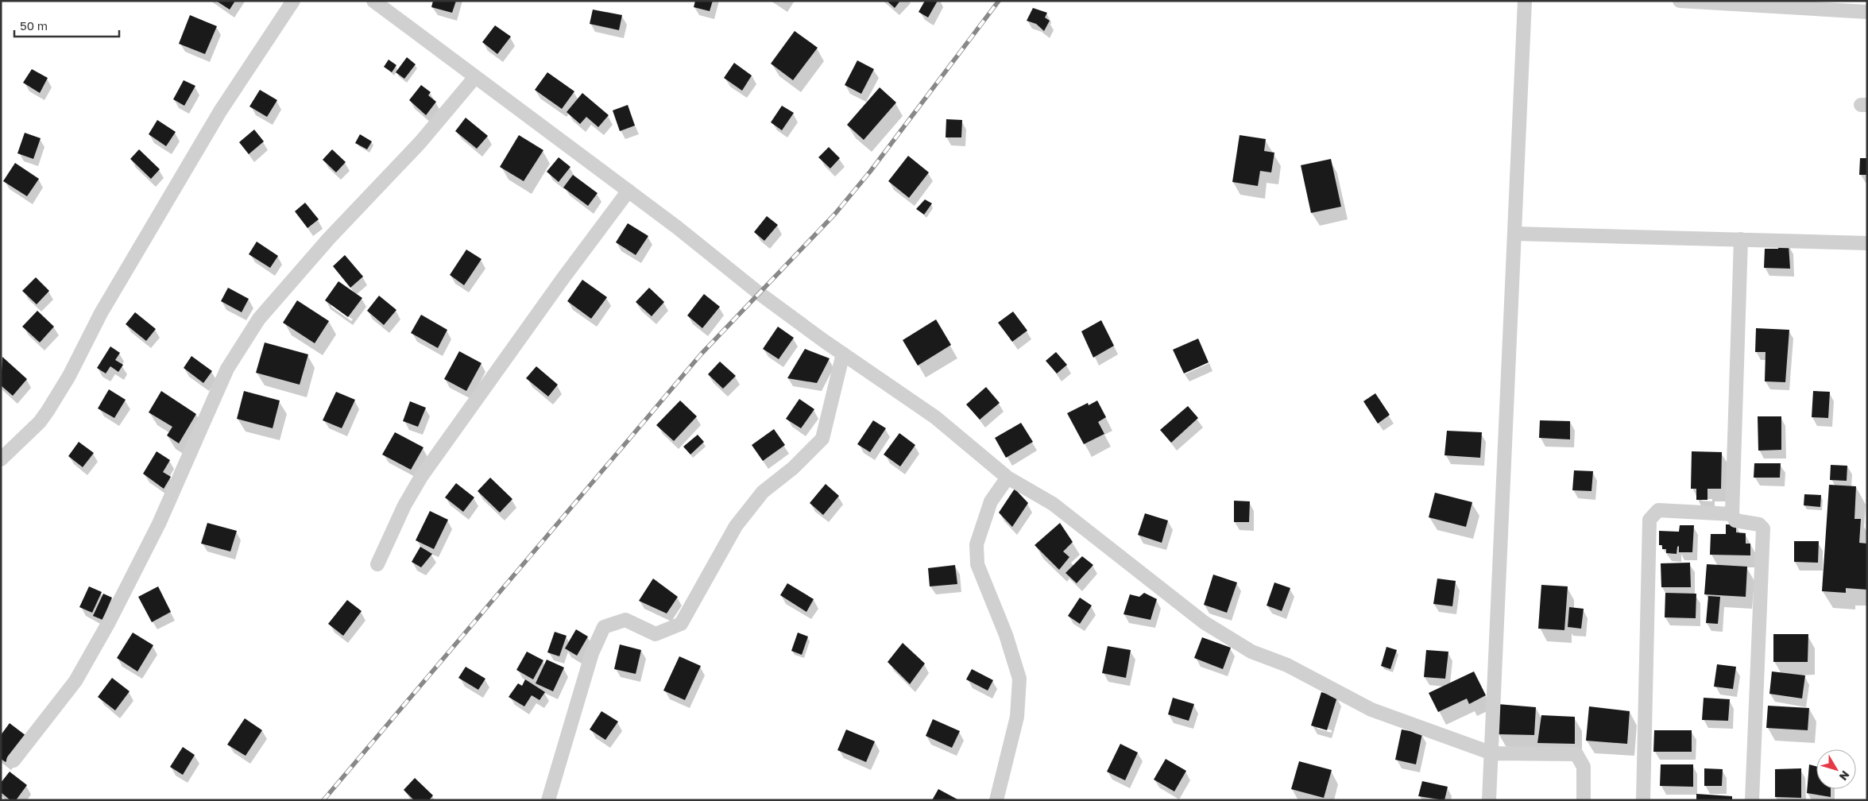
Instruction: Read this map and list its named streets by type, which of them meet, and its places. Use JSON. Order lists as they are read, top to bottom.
{
  "scale_bar": "50 m",
  "north": "bottom right"
}
